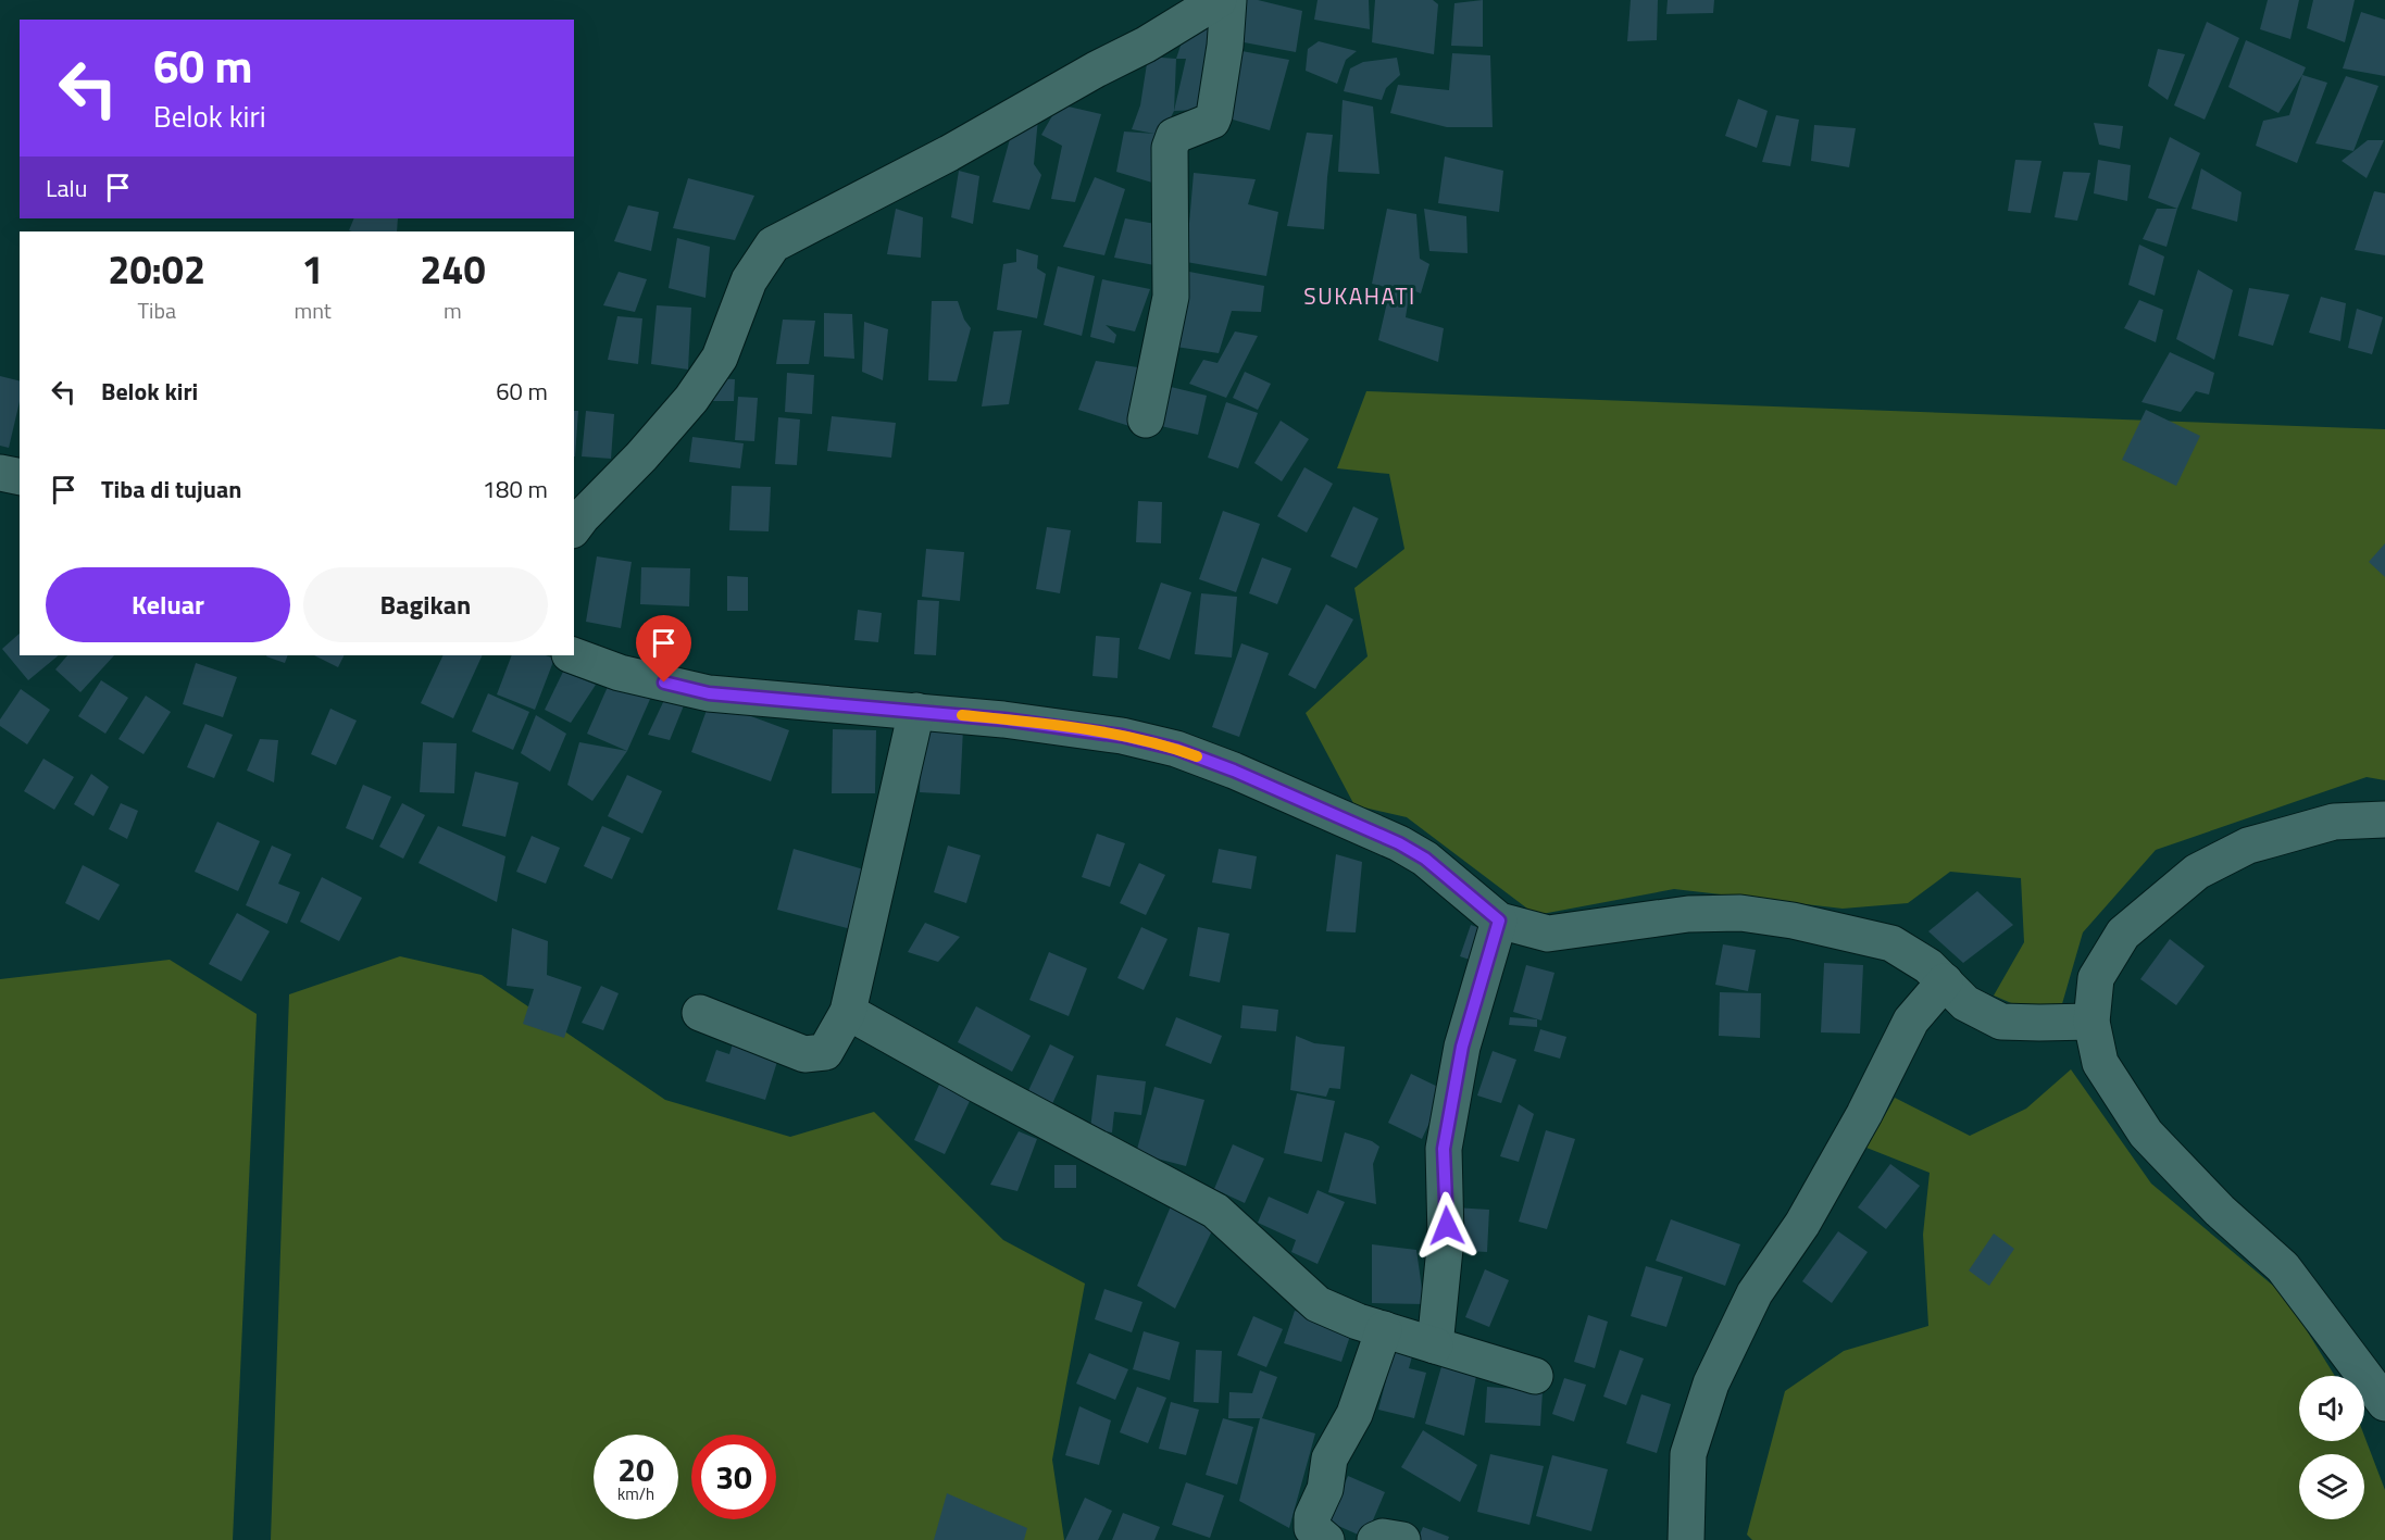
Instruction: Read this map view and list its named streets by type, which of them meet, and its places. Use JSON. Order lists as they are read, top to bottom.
{
  "districts": ["SUKAHATI"],
  "page": {
    "turn": ["60 m", "Belok kiri"],
    "then": "Lalu",
    "eta": [
      "20:02",
      "Tiba",
      "1",
      "mnt",
      "240",
      "m"
    ],
    "list": [
      {
        "name": "Belok kiri",
        "value": "60 m"
      },
      {
        "name": "Tiba di tujuan",
        "value": "180 m"
      }
    ],
    "buttons": ["Keluar", "Bagikan"],
    "speed": "20 km/h",
    "limit": "30"
  }
}
